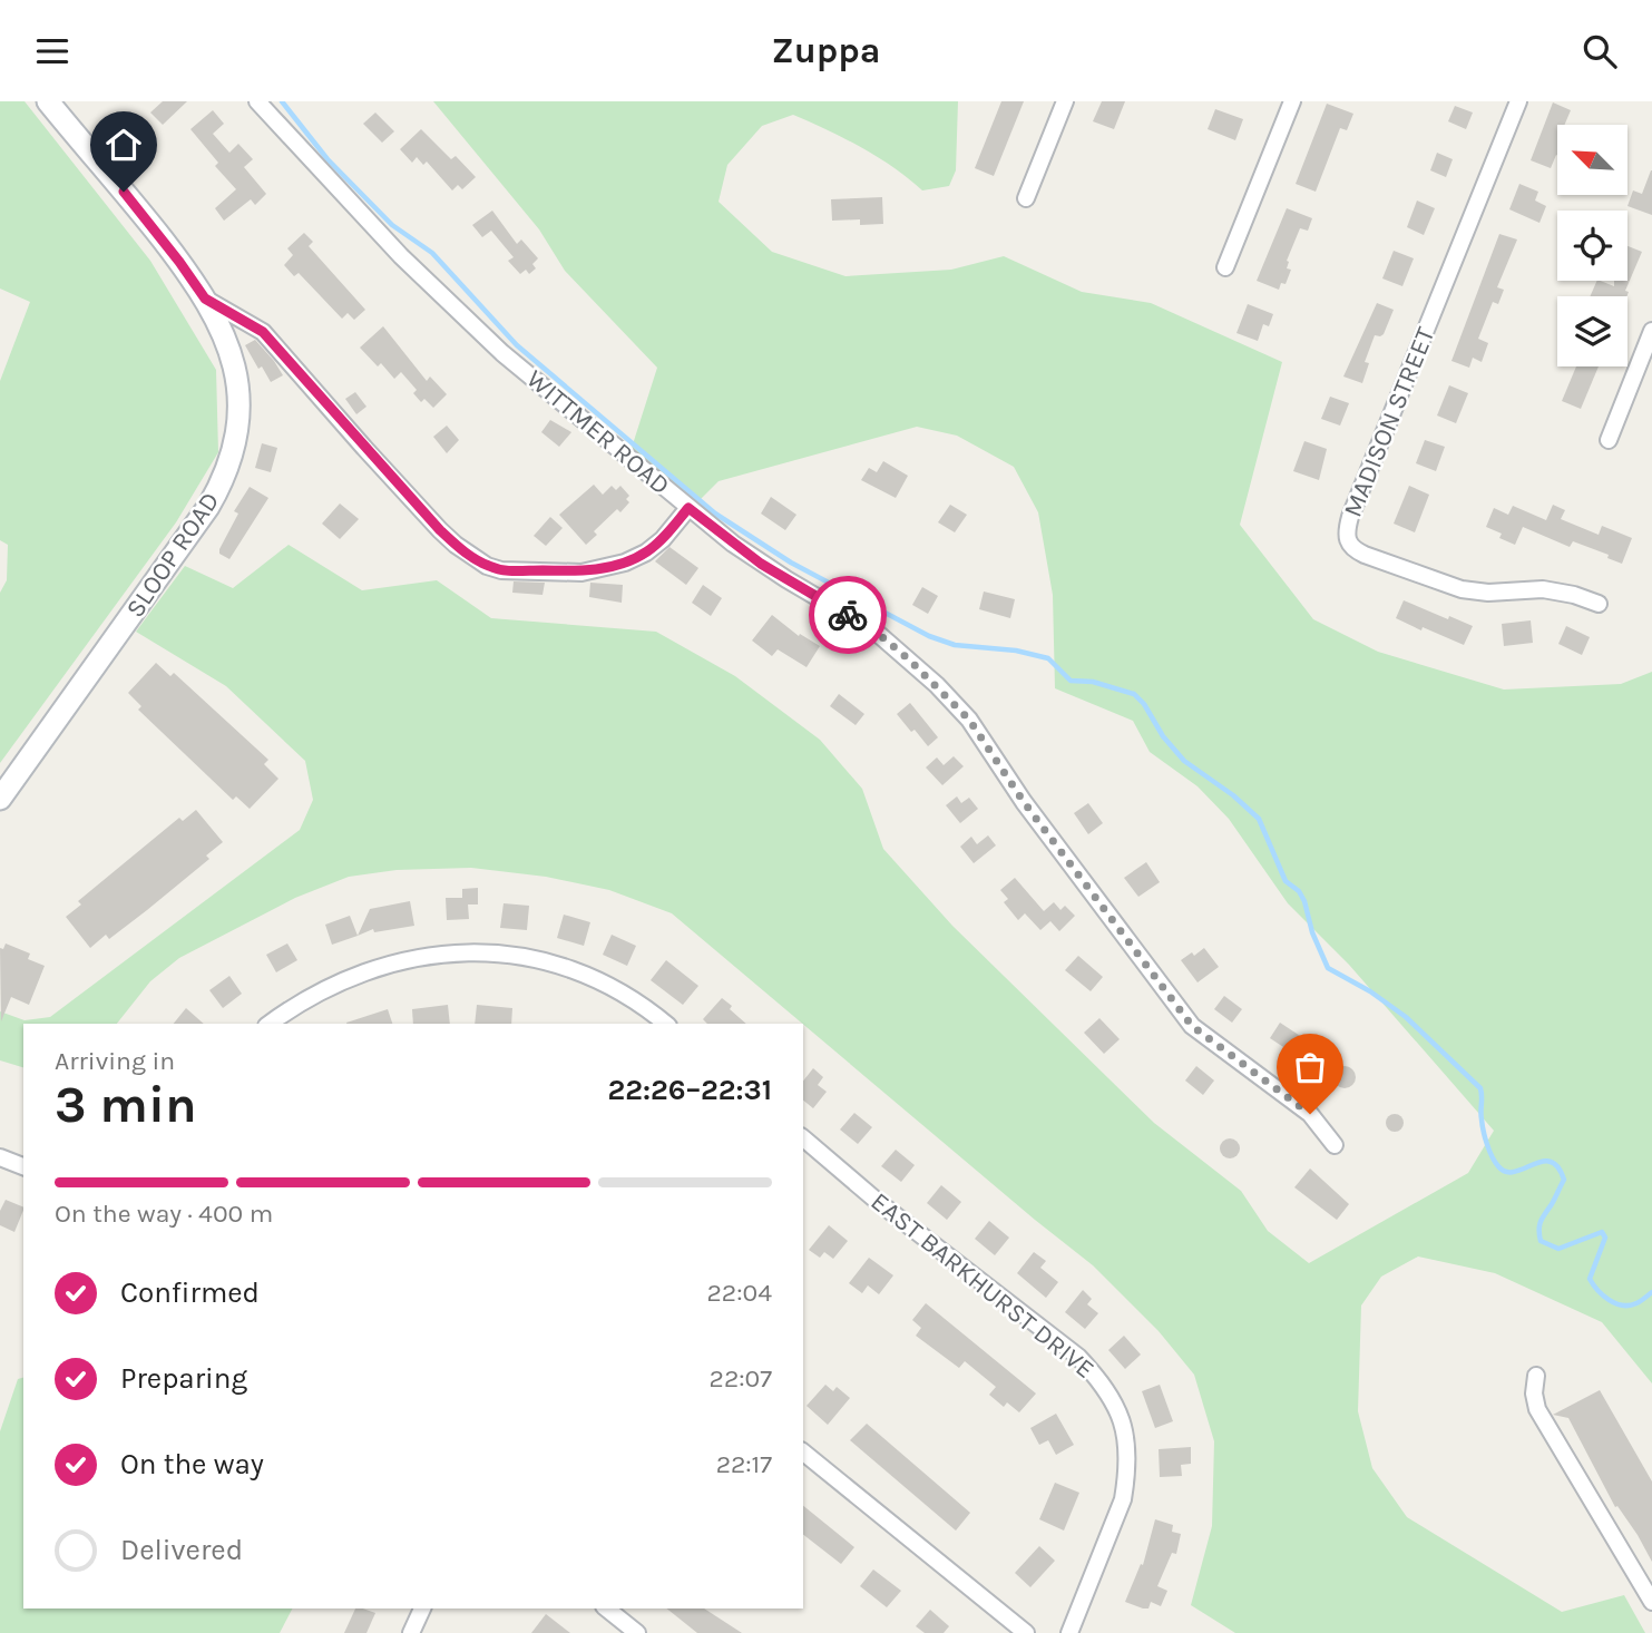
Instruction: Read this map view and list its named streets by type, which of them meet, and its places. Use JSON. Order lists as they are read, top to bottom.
{
  "streets": {
    "street": [
      "MADISON STREET",
      "WITTMER ROAD",
      "SLOOP ROAD",
      "EAST BARKHURST DRIVE"
    ]
  },
  "north": "top left",
  "page": {
    "header": "Zuppa",
    "heading": ["3 min", "Arriving in", "22:26–22:31"],
    "bar": "On the way · 400 m",
    "list": [
      ["Confirmed", "22:04"],
      ["Preparing", "22:07"],
      ["On the way", "22:17"],
      "Delivered"
    ]
  }
}
